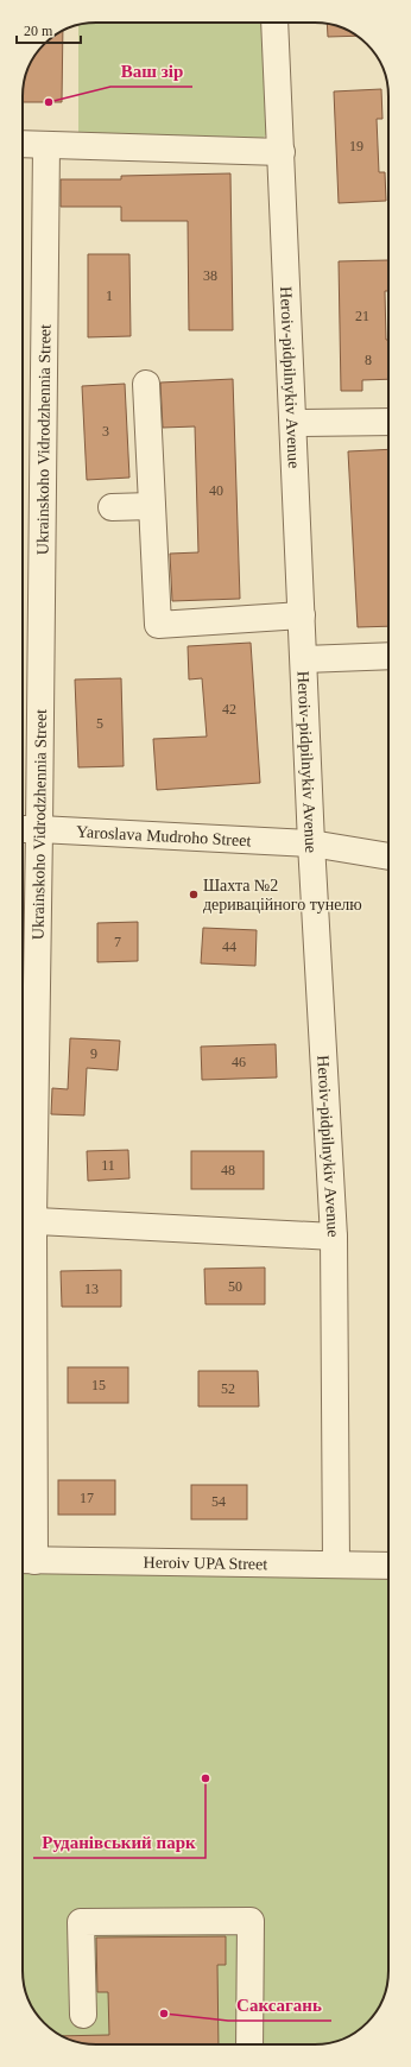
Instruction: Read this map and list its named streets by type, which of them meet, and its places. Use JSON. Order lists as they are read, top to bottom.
{
  "streets": {
    "street": [
      "Heroiv-pidpilnykiv Avenue",
      "Ukrainskoho Vidrodzhennia Street",
      "Yaroslava Mudroho Street",
      "Heroiv UPA Street"
    ]
  },
  "crossings": [
    ["Heroiv-pidpilnykiv Avenue", "Yaroslava Mudroho Street"],
    ["Heroiv-pidpilnykiv Avenue", "Heroiv UPA Street"],
    ["Ukrainskoho Vidrodzhennia Street", "Yaroslava Mudroho Street"],
    ["Ukrainskoho Vidrodzhennia Street", "Heroiv UPA Street"]
  ],
  "places": [
    "Ваш зір",
    "Шахта №2 дериваційного тунелю",
    "Руданівський парк",
    "Саксагань"
  ],
  "house_numbers": [
    "19",
    "38",
    "1",
    "21",
    "8",
    "3",
    "40",
    "42",
    "5",
    "7",
    "44",
    "9",
    "46",
    "11",
    "48",
    "50",
    "13",
    "15",
    "52",
    "17",
    "54"
  ],
  "scale_bar": "20 m"
}
